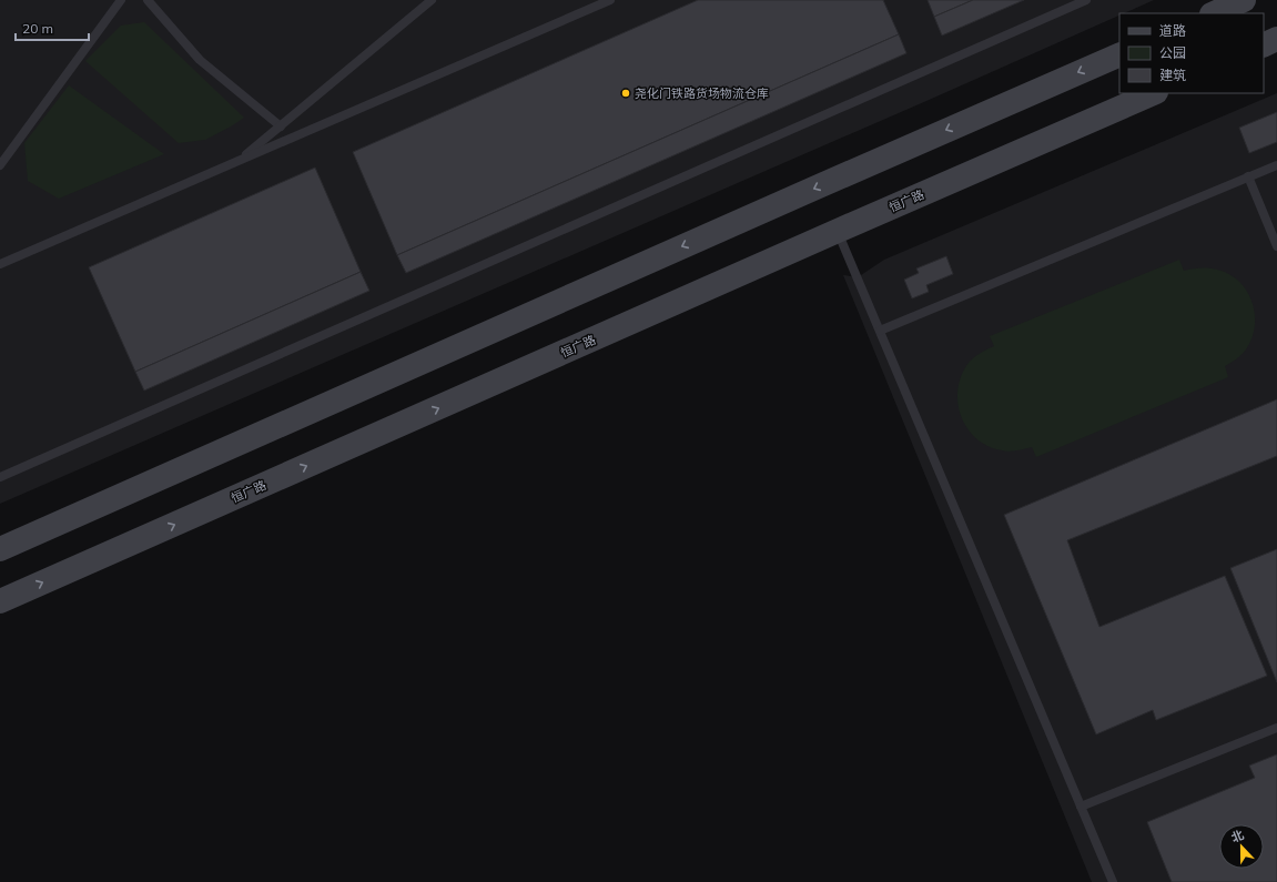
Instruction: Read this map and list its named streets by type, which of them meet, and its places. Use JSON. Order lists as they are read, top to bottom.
{
  "streets": {
    "street": ["恒广路"]
  },
  "places": ["尧化门铁路货场物流仓库"],
  "legend": ["道路", "公园", "建筑"],
  "scale_bar": "20 m",
  "north": "top"
}
